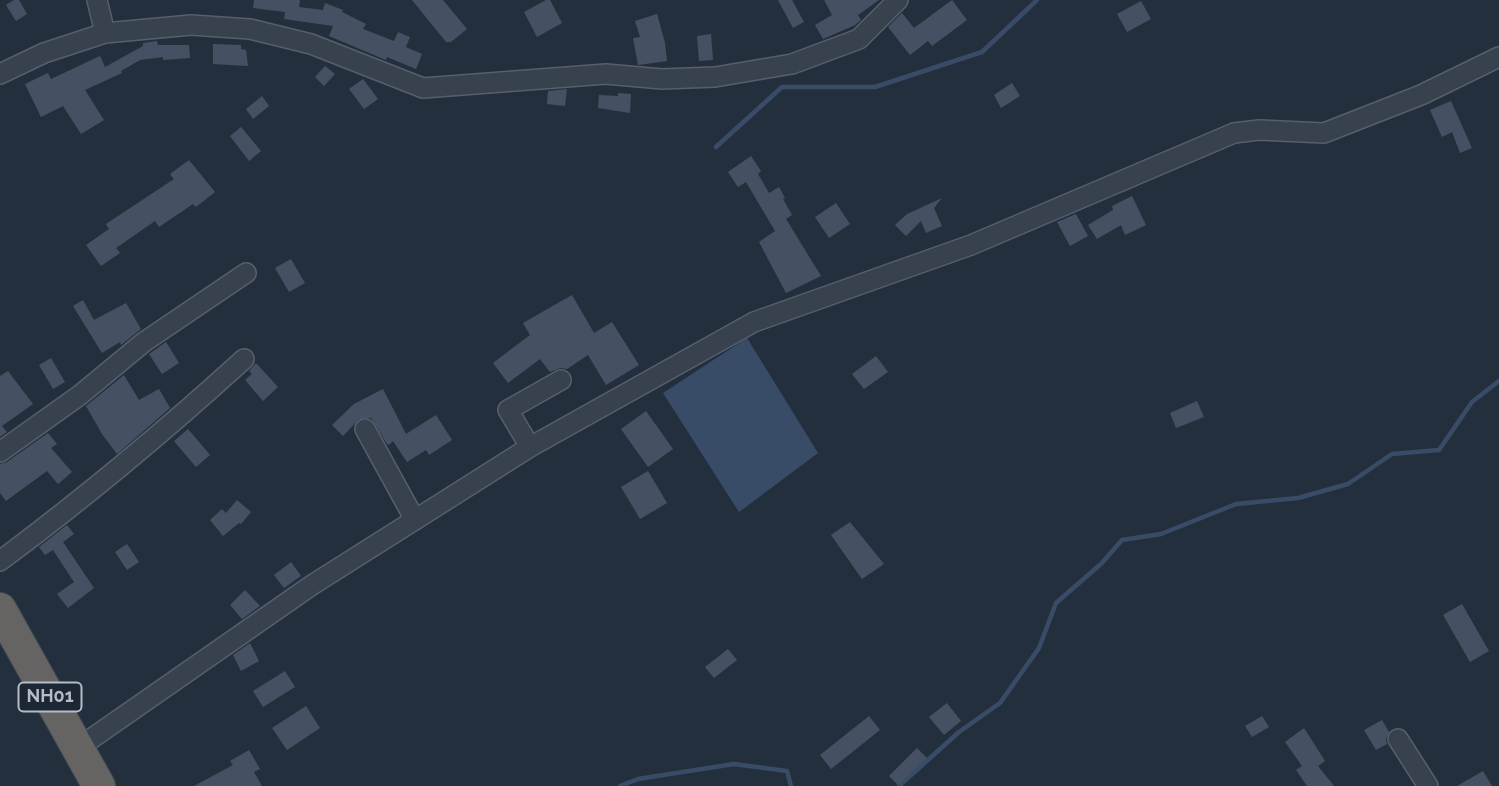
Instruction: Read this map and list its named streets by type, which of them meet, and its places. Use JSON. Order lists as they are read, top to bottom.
{
  "streets": {
    "highway": ["NH01"]
  }
}
